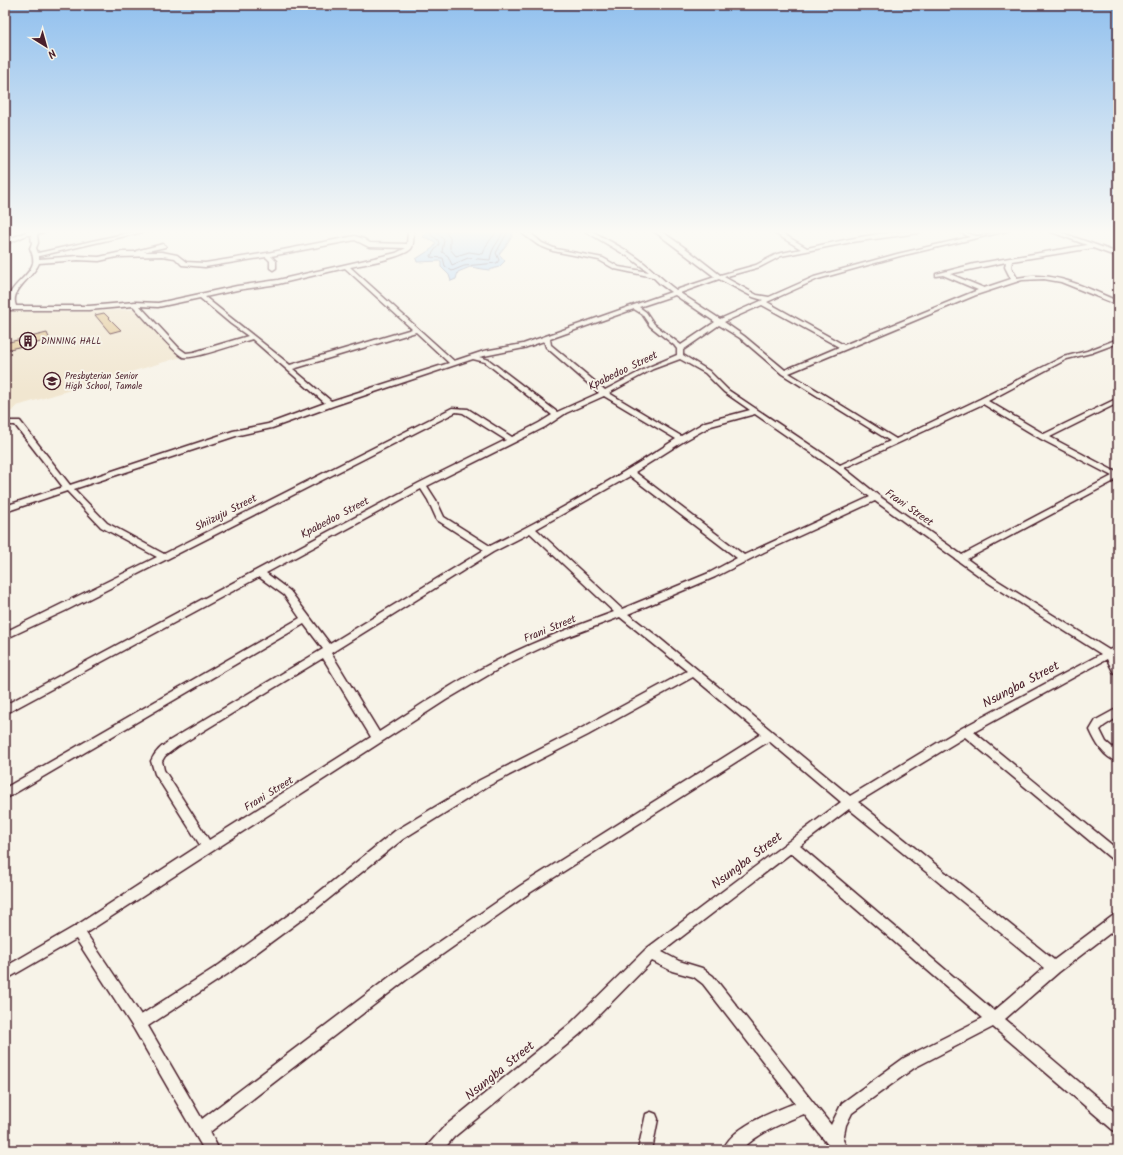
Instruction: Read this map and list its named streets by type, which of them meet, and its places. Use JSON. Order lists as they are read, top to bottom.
{
  "streets": {
    "street": [
      "Kpabedoo Street",
      "Frani Street",
      "Shiizuju Street",
      "Nsungba Street"
    ]
  },
  "crossings": [
    ["Kpabedoo Street", "Shiizuju Street"],
    ["Frani Street", "Nsungba Street"]
  ],
  "places": {
    "building": ["DINNING HALL"],
    "school or university": ["Presbyterian Senior High School, Tamale"]
  },
  "north": "bottom right"
}
